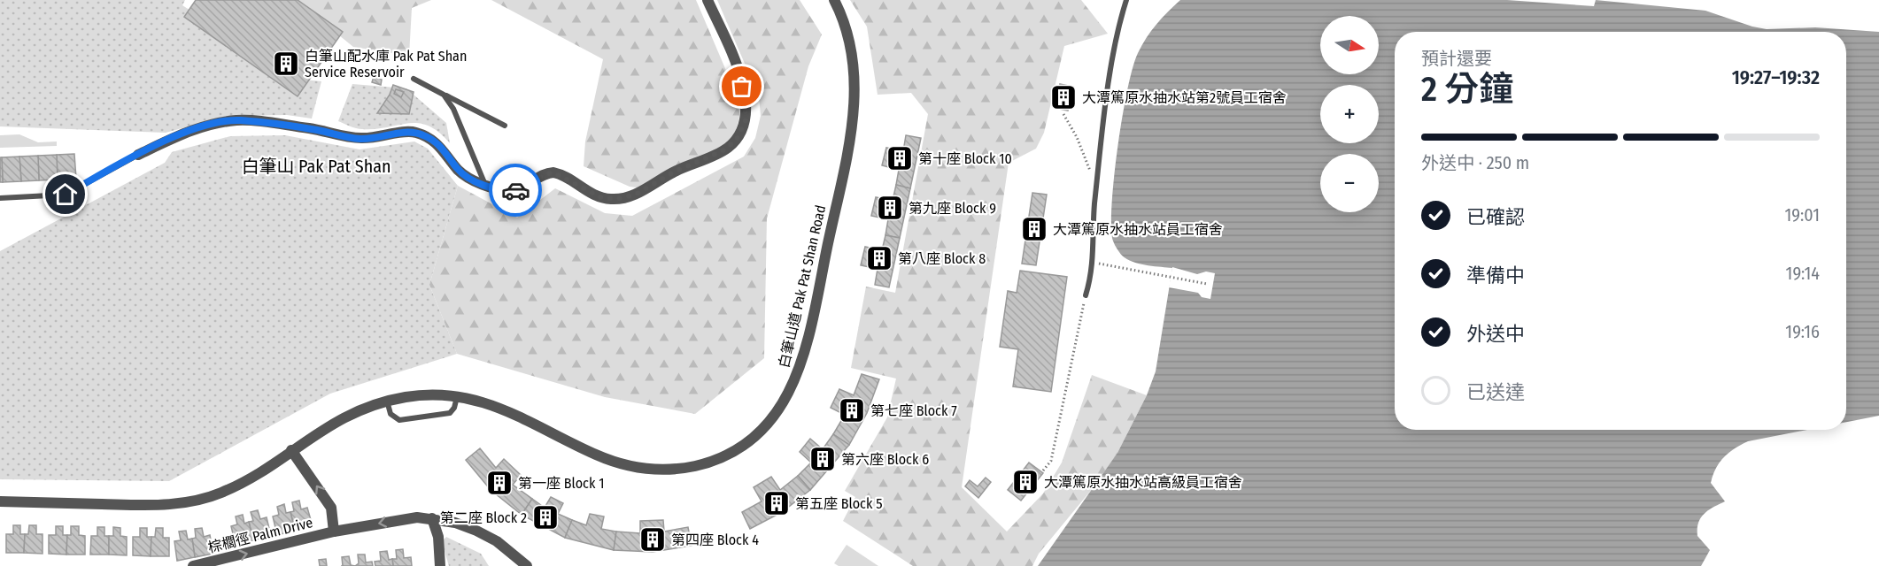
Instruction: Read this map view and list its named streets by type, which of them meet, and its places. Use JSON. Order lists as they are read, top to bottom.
{
  "streets": {
    "street": ["白筆山道 Pak Pat Shan Road", "棕櫚徑 Palm Drive"]
  },
  "crossings": [
    ["白筆山道 Pak Pat Shan Road", "棕櫚徑 Palm Drive"]
  ],
  "districts": ["白筆山 Pak Pat Shan"],
  "places": {
    "building": [
      "白筆山配水庫 Pak Pat Shan Service Reservoir",
      "大潭篤原水抽水站第2號員工宿舍",
      "第十座 Block 10",
      "第九座 Block 9",
      "大潭篤原水抽水站員工宿舍",
      "第八座 Block 8",
      "第七座 Block 7",
      "第六座 Block 6",
      "大潭篤原水抽水站高級員工宿舍",
      "第一座 Block 1",
      "第五座 Block 5",
      "第二座 Block 2",
      "第四座 Block 4"
    ]
  },
  "north": "right",
  "page": {
    "map_buttons": ["+", "−"],
    "heading": ["2 分鐘", "預計還要", "19:27–19:32"],
    "bar": "外送中 · 250 m",
    "list": [
      ["已確認", "19:01"],
      ["準備中", "19:14"],
      ["外送中", "19:16"],
      "已送達"
    ]
  }
}
